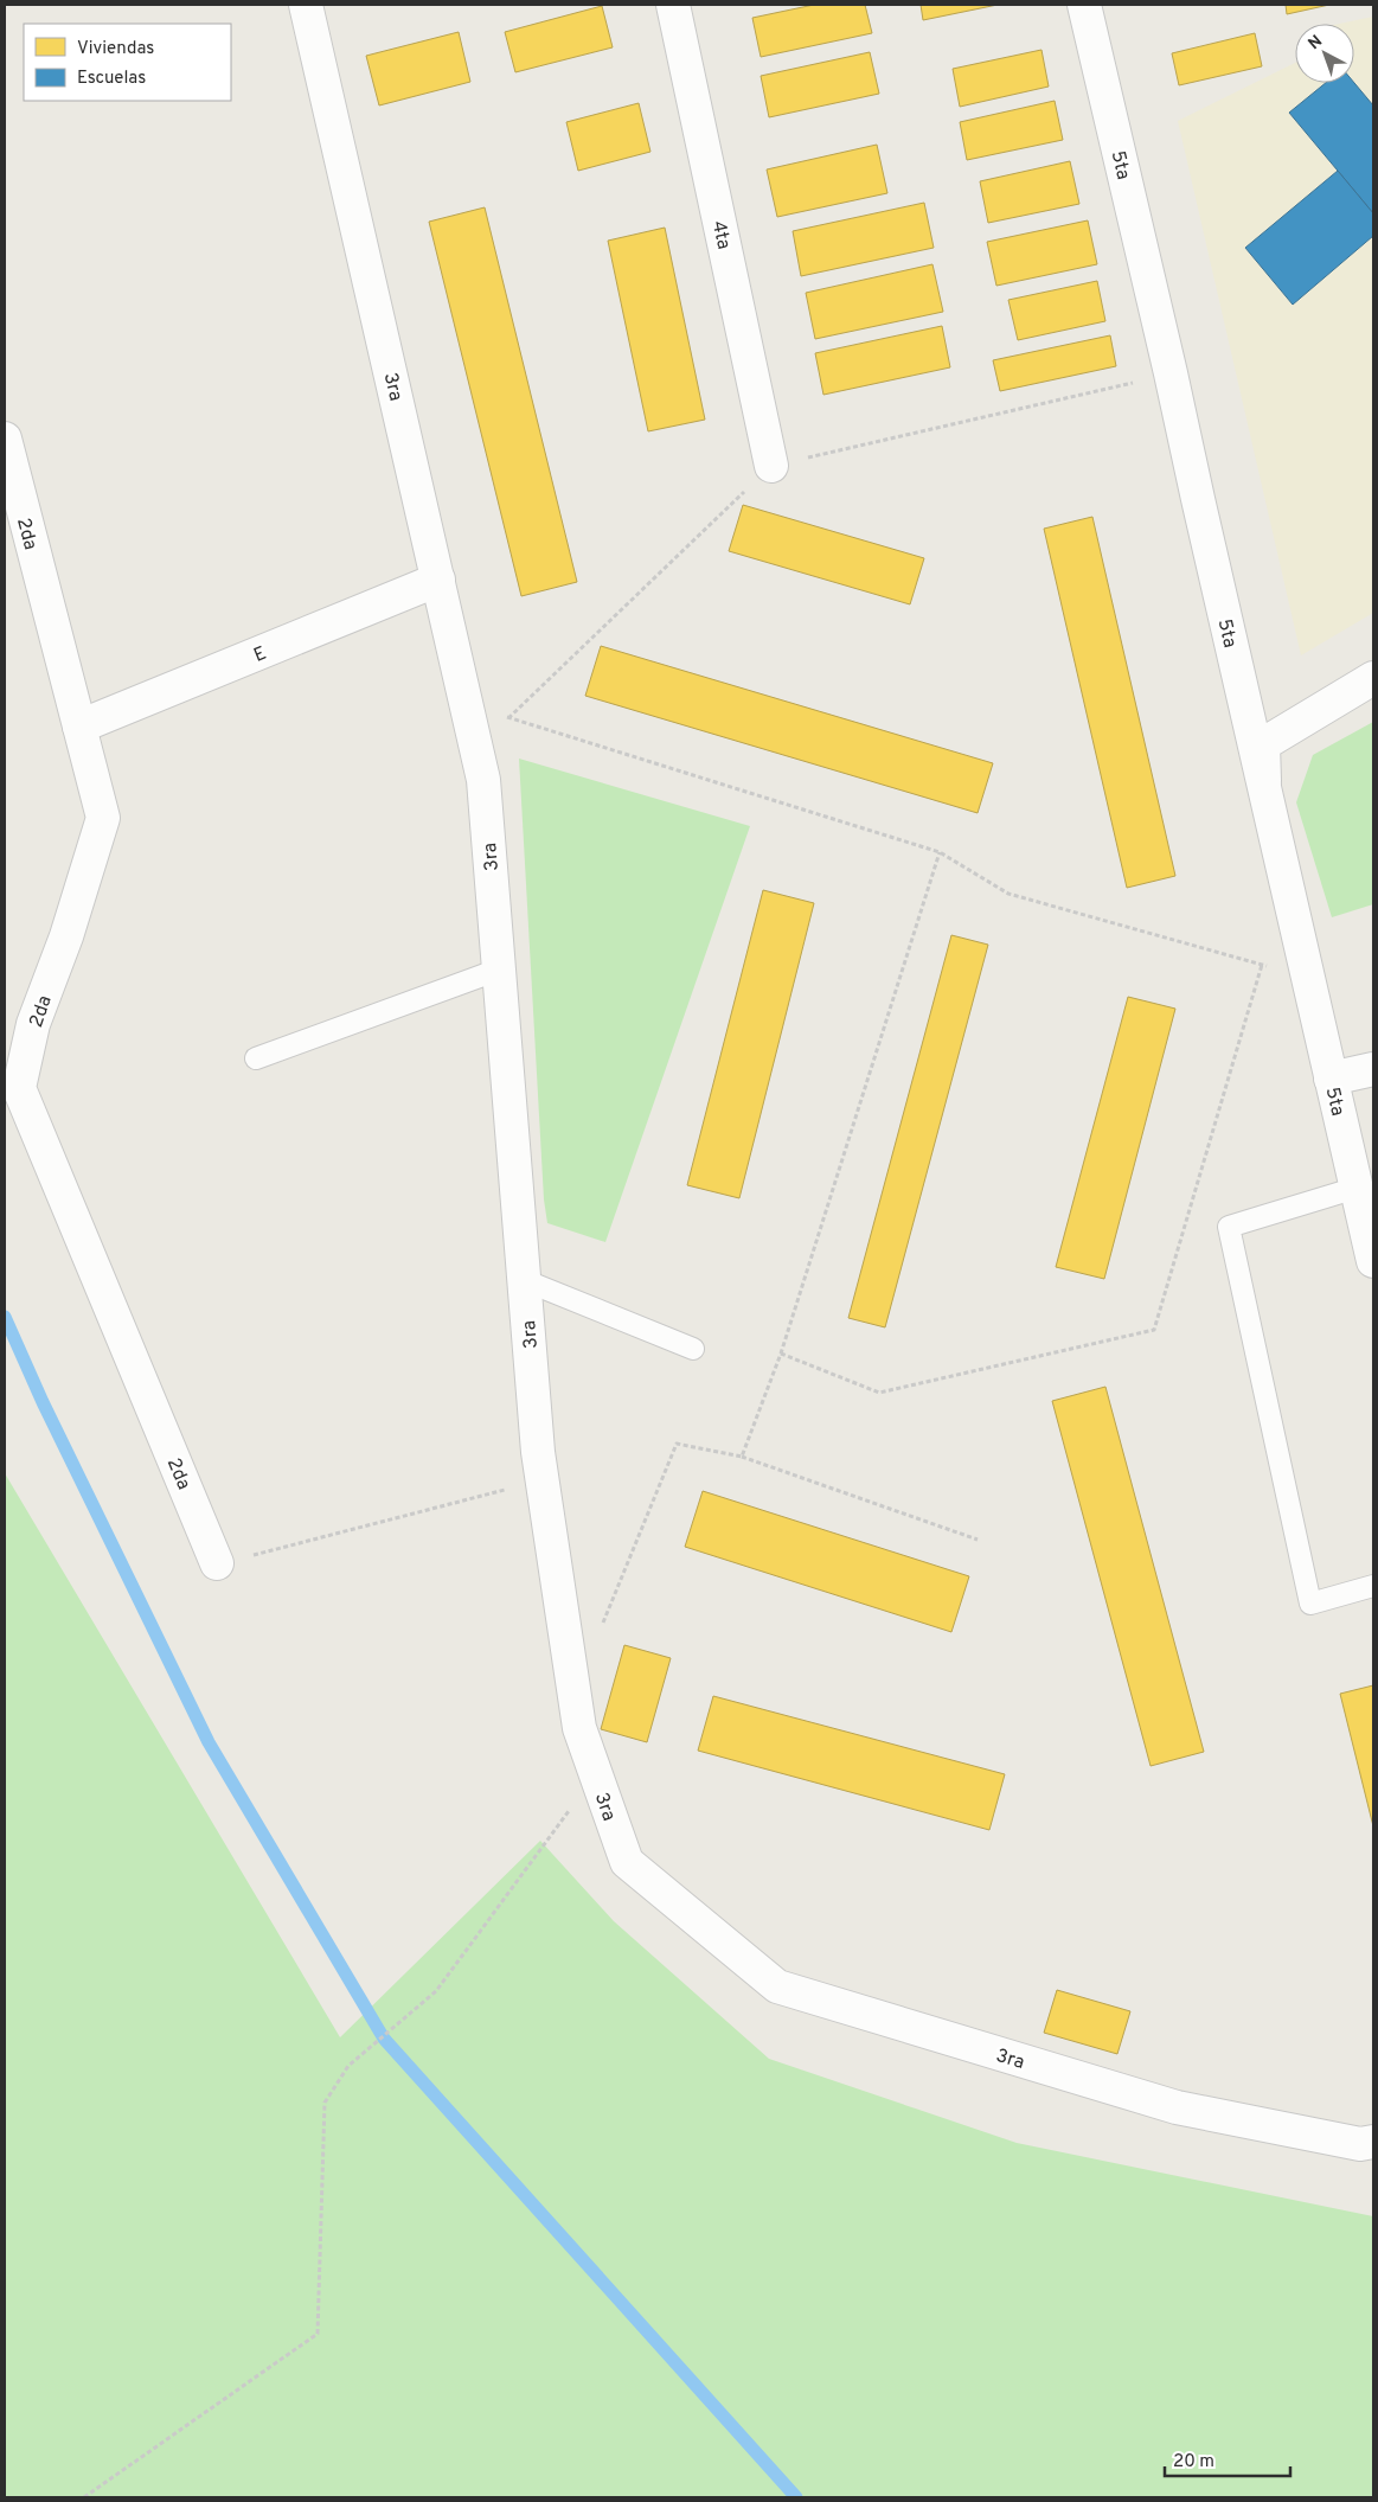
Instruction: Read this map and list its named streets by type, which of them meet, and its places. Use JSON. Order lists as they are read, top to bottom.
{
  "streets": {
    "street": [
      "5ta",
      "4ta",
      "3ra",
      "2da",
      "E"
    ]
  },
  "crossings": [
    ["3ra", "E"],
    ["2da", "E"]
  ],
  "legend": ["Viviendas", "Escuelas"],
  "scale_bar": "20 m",
  "north": "top left"
}
